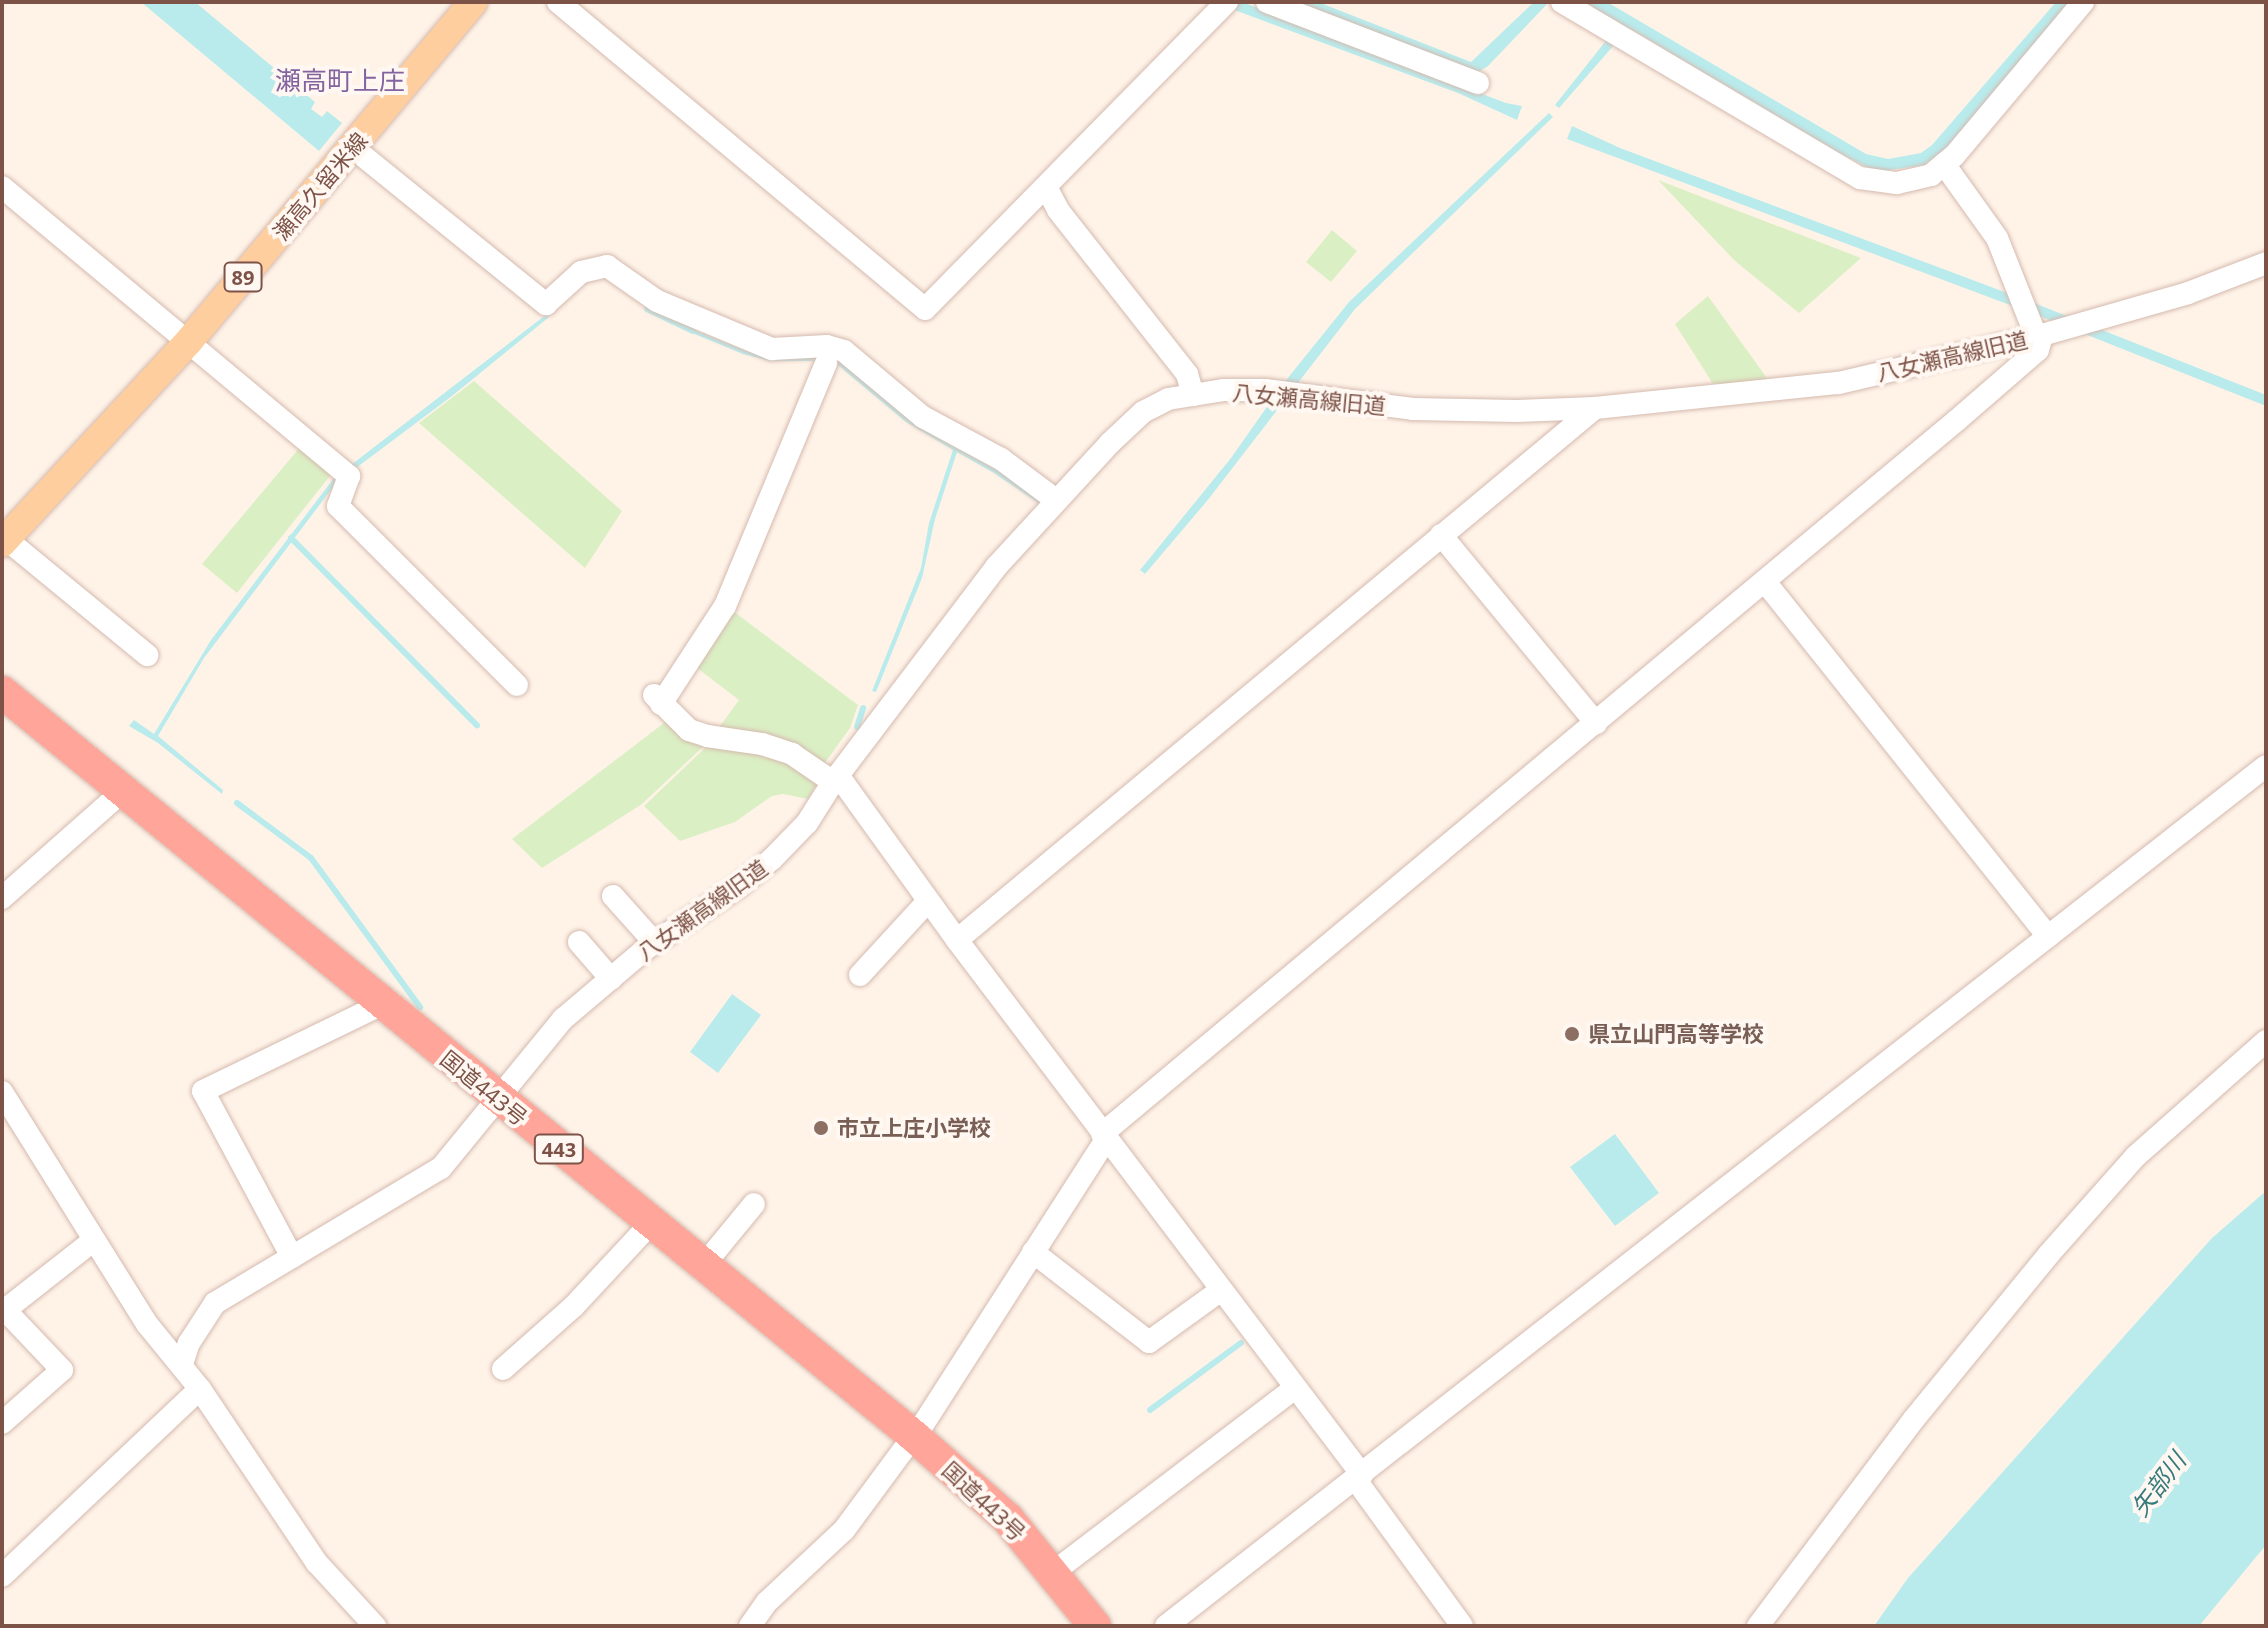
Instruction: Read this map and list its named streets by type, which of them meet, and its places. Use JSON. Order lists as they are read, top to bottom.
{
  "streets": {
    "highway": ["国道443号", "443"],
    "main road": ["瀬高久留米線", "89"],
    "street": ["八女瀬高線旧道"]
  },
  "crossings": [
    ["八女瀬高線旧道", "国道443号"]
  ],
  "districts": ["瀬高町上庄"],
  "water": ["矢部川"],
  "places": ["県立山門高等学校", "市立上庄小学校"]
}
